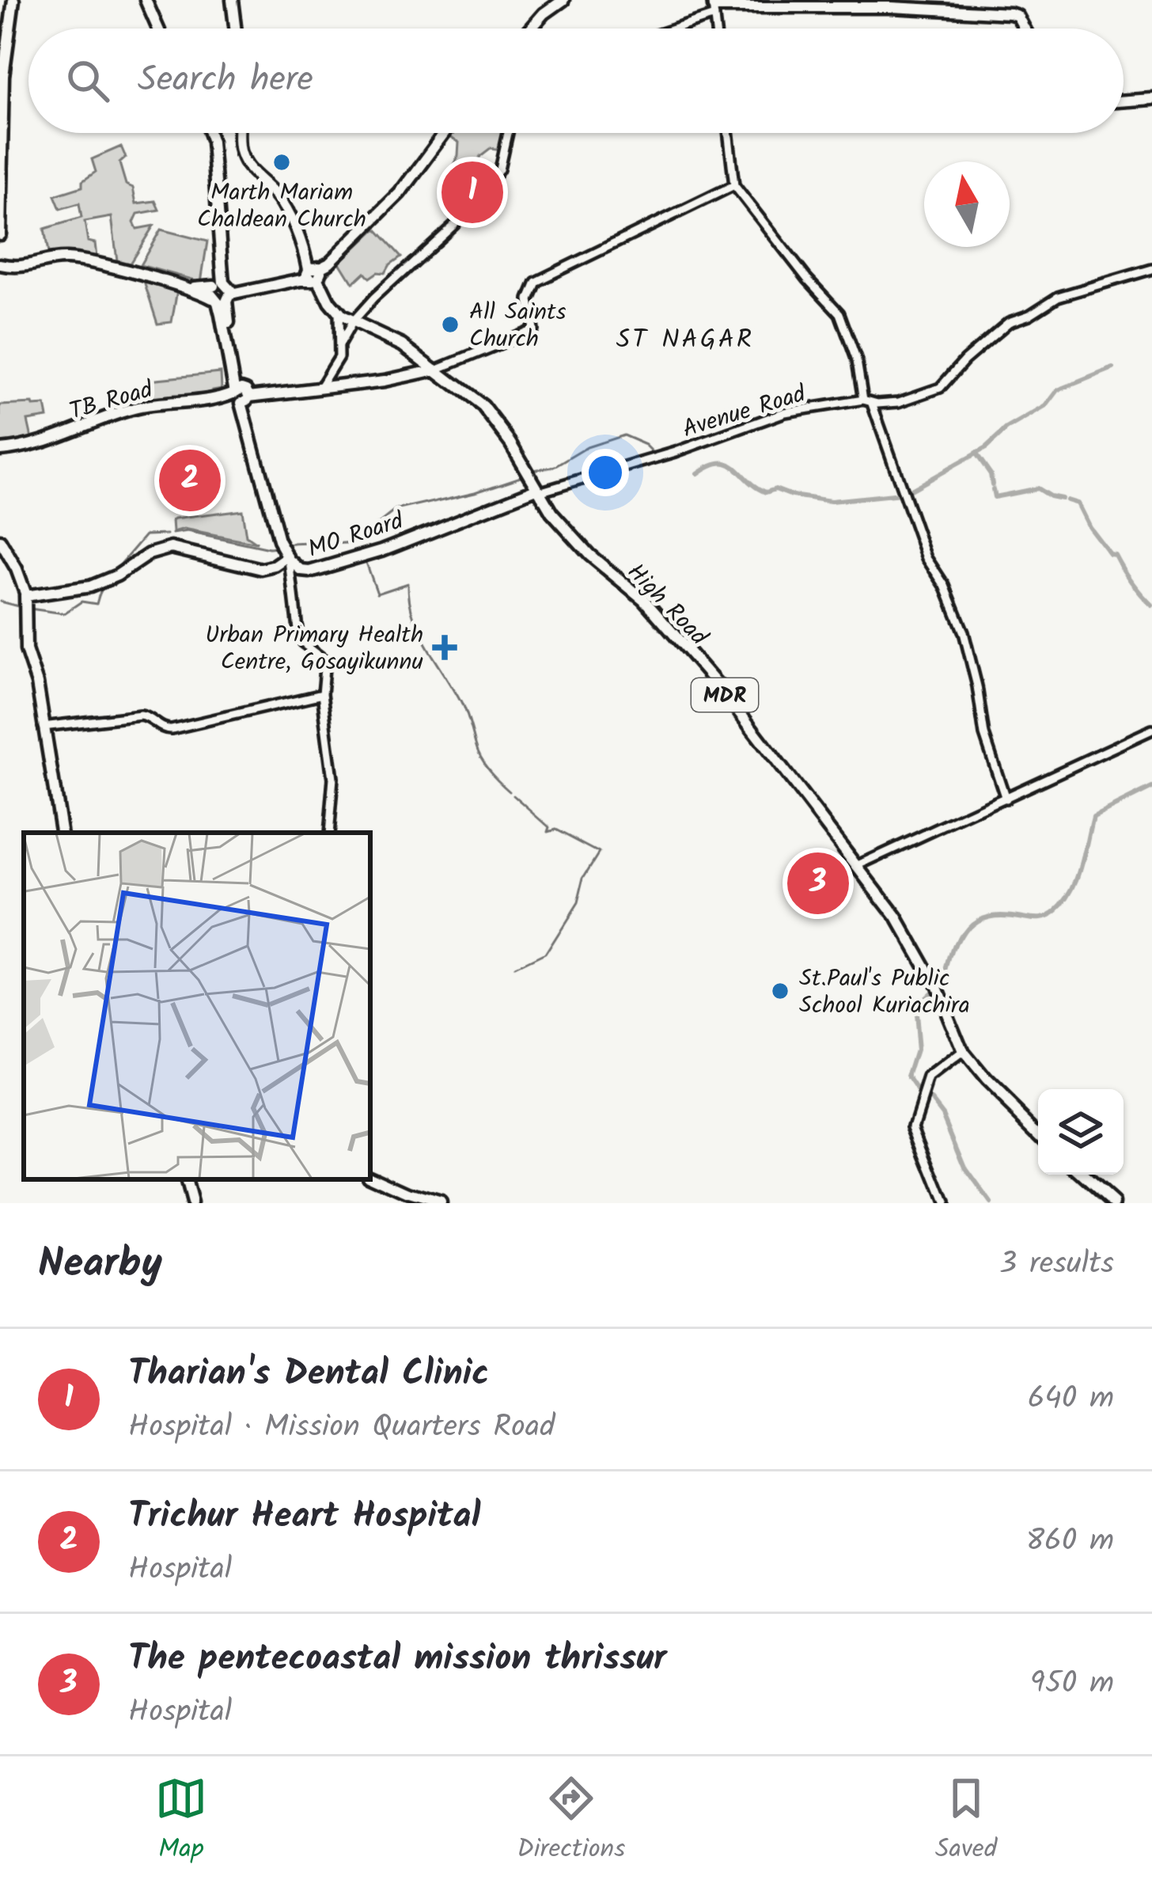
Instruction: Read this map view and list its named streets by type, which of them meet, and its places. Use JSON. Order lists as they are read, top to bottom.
{
  "streets": {
    "main road": [
      "TB Road",
      "MO Roard",
      "High Road",
      "MDR"
    ],
    "street": ["Avenue Road"]
  },
  "crossings": [
    ["TB Road", "MO Roard"],
    ["Avenue Road", "MO Roard"],
    ["Avenue Road", "High Road"],
    ["MO Roard", "High Road"]
  ],
  "districts": ["ST NAGAR"],
  "places": {
    "other": ["Marth Mariam Chaldean Church", "All Saints Church", "St.Paul's Public School Kuriachira"],
    "health": ["Urban Primary Health Centre, Gosayikunnu"]
  },
  "north": "top",
  "page": {
    "search": "Search here",
    "pins": ["1", "2", "3"],
    "heading": ["Nearby", "3 results"],
    "list": [
      {
        "mark": "1",
        "name": "Tharian's Dental Clinic",
        "note": "Hospital · Mission Quarters Road",
        "value": "640 m"
      },
      {
        "mark": "2",
        "name": "Trichur Heart Hospital",
        "note": "Hospital",
        "value": "860 m"
      },
      {
        "mark": "3",
        "name": "The pentecoastal mission thrissur",
        "note": "Hospital",
        "value": "950 m"
      }
    ],
    "nav": ["Map", "Directions", "Saved"]
  }
}
